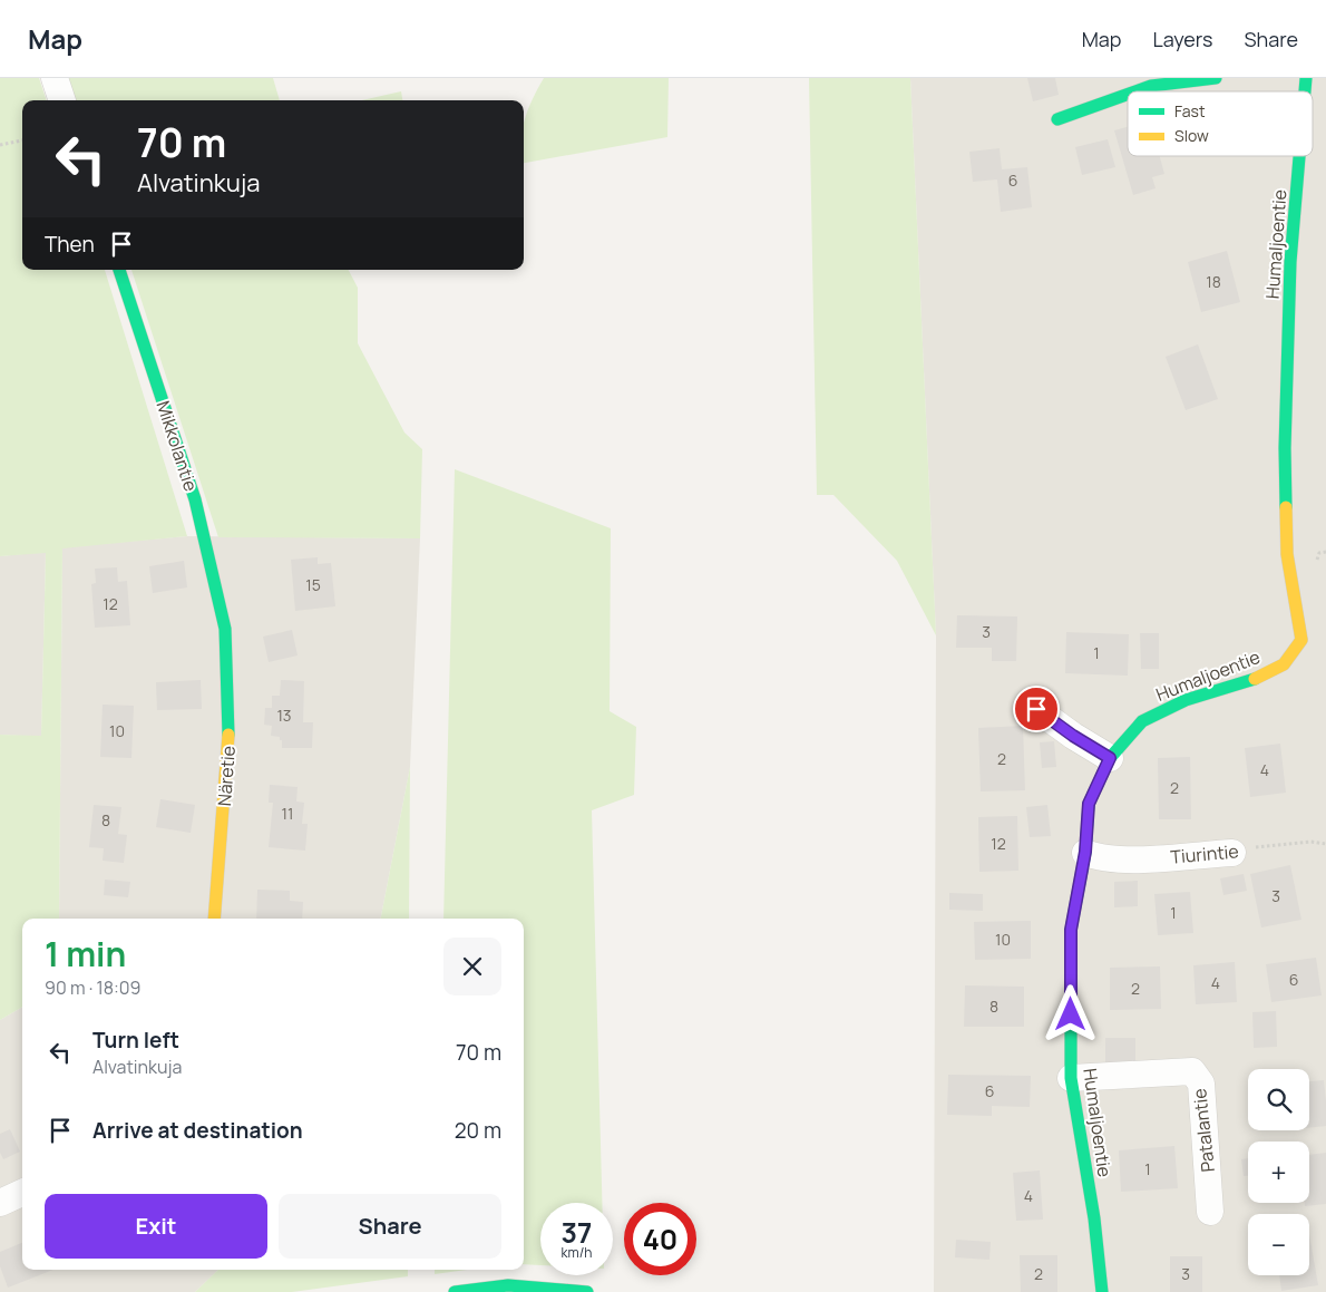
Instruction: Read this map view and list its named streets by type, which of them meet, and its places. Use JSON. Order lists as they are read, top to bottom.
{
  "streets": {
    "street": [
      "Humaljoentie",
      "Mikkolantie",
      "Näretie",
      "Tiurintie",
      "Patalantie"
    ]
  },
  "crossings": [
    ["Humaljoentie", "Tiurintie"],
    ["Humaljoentie", "Patalantie"],
    ["Mikkolantie", "Näretie"]
  ],
  "house_numbers": [
    "6",
    "18",
    "15",
    "12",
    "3",
    "1",
    "13",
    "10",
    "2",
    "4",
    "2",
    "11",
    "8",
    "12",
    "3",
    "1",
    "10",
    "6",
    "4",
    "2",
    "8",
    "6",
    "1",
    "4",
    "2",
    "3"
  ],
  "legend": ["Fast", "Slow"],
  "page": {
    "header": "Map",
    "nav": ["Map", "Layers", "Share"],
    "turn": ["70 m", "Alvatinkuja"],
    "then": "Then",
    "heading": ["1 min", "90 m · 18:09"],
    "list": [
      {
        "name": "Turn left",
        "note": "Alvatinkuja",
        "value": "70 m"
      },
      {
        "name": "Arrive at destination",
        "value": "20 m"
      }
    ],
    "map_buttons": ["+", "−"],
    "buttons": ["Exit", "Share"],
    "speed": "37 km/h",
    "limit": "40"
  }
}
